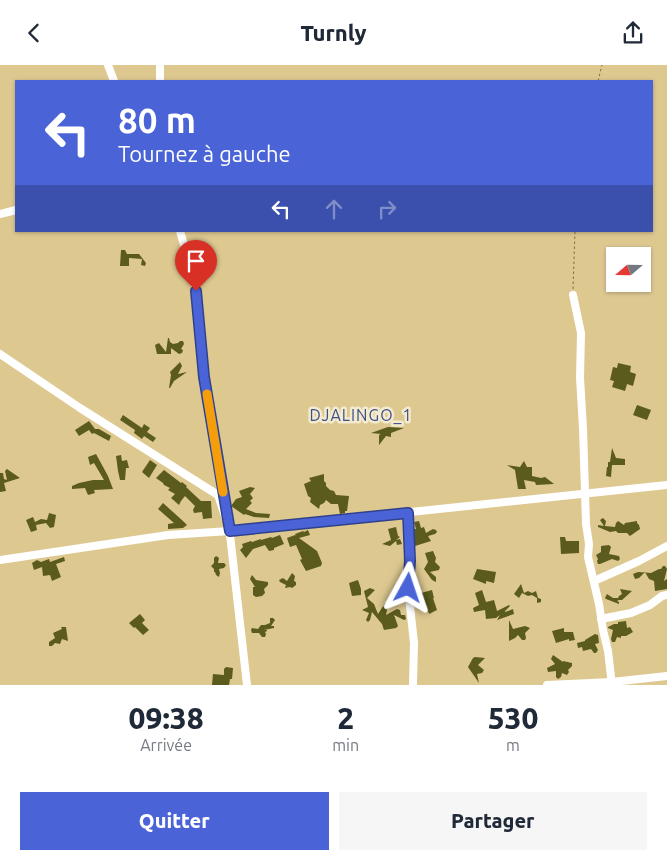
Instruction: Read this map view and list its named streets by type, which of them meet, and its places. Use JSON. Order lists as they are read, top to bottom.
{
  "districts": ["DJALINGO_1"],
  "north": "left",
  "page": {
    "header": "Turnly",
    "turn": ["80 m", "Tournez à gauche"],
    "eta": [
      "09:38",
      "Arrivée",
      "2",
      "min",
      "530",
      "m"
    ],
    "buttons": ["Quitter", "Partager"]
  }
}
